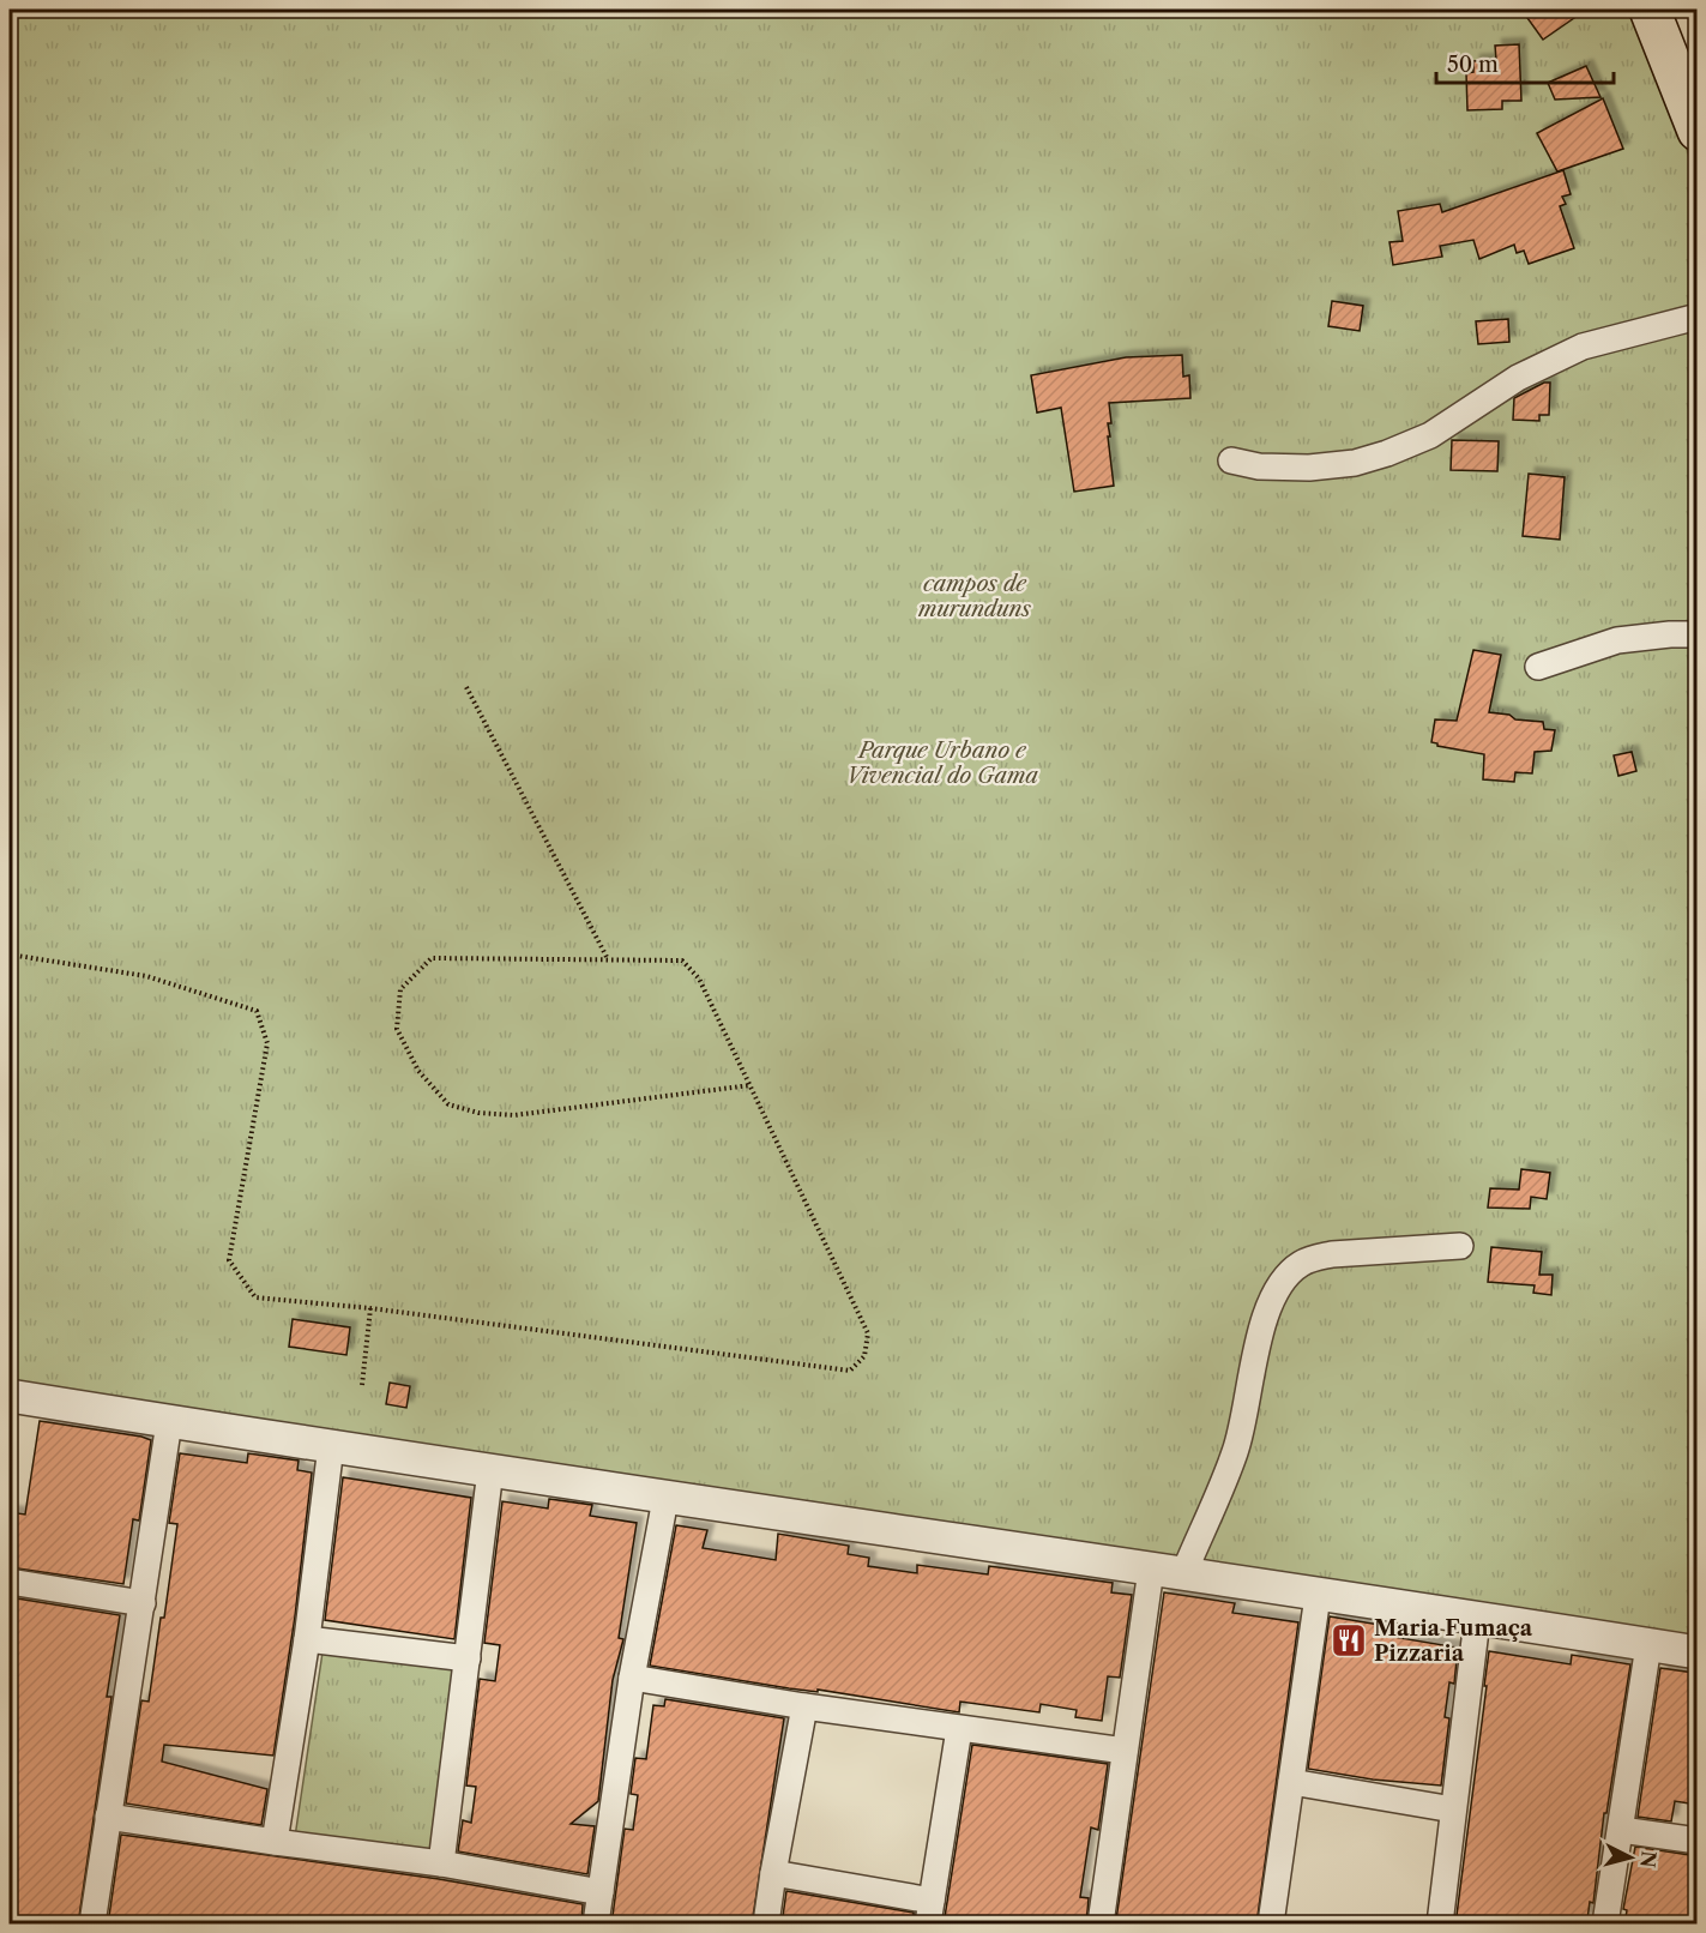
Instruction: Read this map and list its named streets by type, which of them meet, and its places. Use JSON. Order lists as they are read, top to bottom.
{
  "parks": ["campos de murunduns", "Parque Urbano e Vivencial do Gama"],
  "places": {
    "restaurant": ["Maria Fumaça Pizzaria"]
  },
  "scale_bar": "50 m",
  "north": "right"
}
